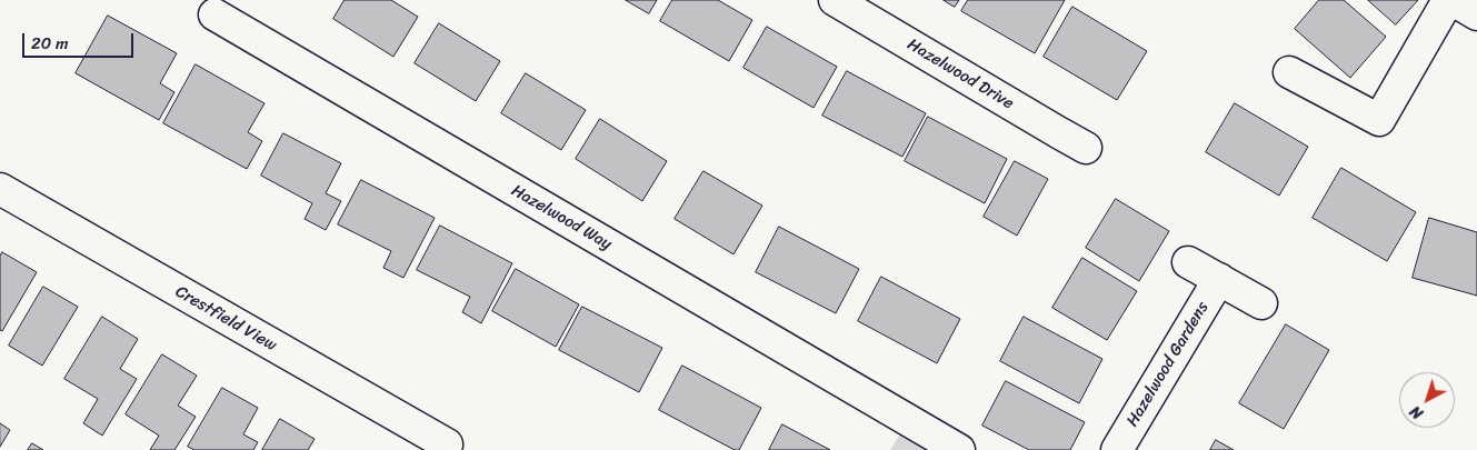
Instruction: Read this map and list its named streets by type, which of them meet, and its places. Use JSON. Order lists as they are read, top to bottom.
{
  "streets": {
    "street": [
      "Hazelwood Drive",
      "Hazelwood Way",
      "Crestfield View",
      "Hazelwood Gardens"
    ]
  },
  "scale_bar": "20 m",
  "north": "bottom left"
}
